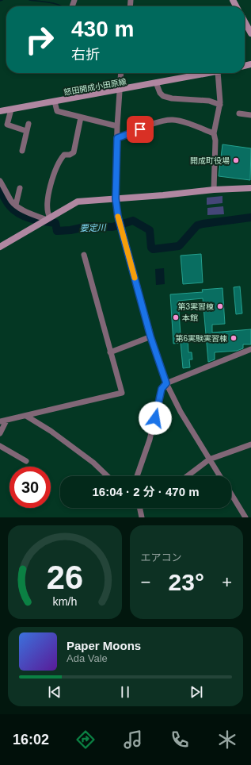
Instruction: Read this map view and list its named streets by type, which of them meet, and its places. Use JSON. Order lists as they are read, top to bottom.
{
  "streets": {
    "street": ["怒田開成小田原線"]
  },
  "water": ["要定川"],
  "places": [
    "開成町役場",
    "第3実習棟",
    "本館",
    "第6実験実習棟"
  ],
  "page": {
    "turn": ["430 m", "右折"],
    "limit": "30",
    "trip": "16:04 · 2 分 · 470 m",
    "tile": "エアコン",
    "heat": ["−", "23°", "+"],
    "song": ["Paper Moons", "Ada Vale"],
    "tabs": "16:02",
    "gauge": ["26", "km/h"]
  }
}
